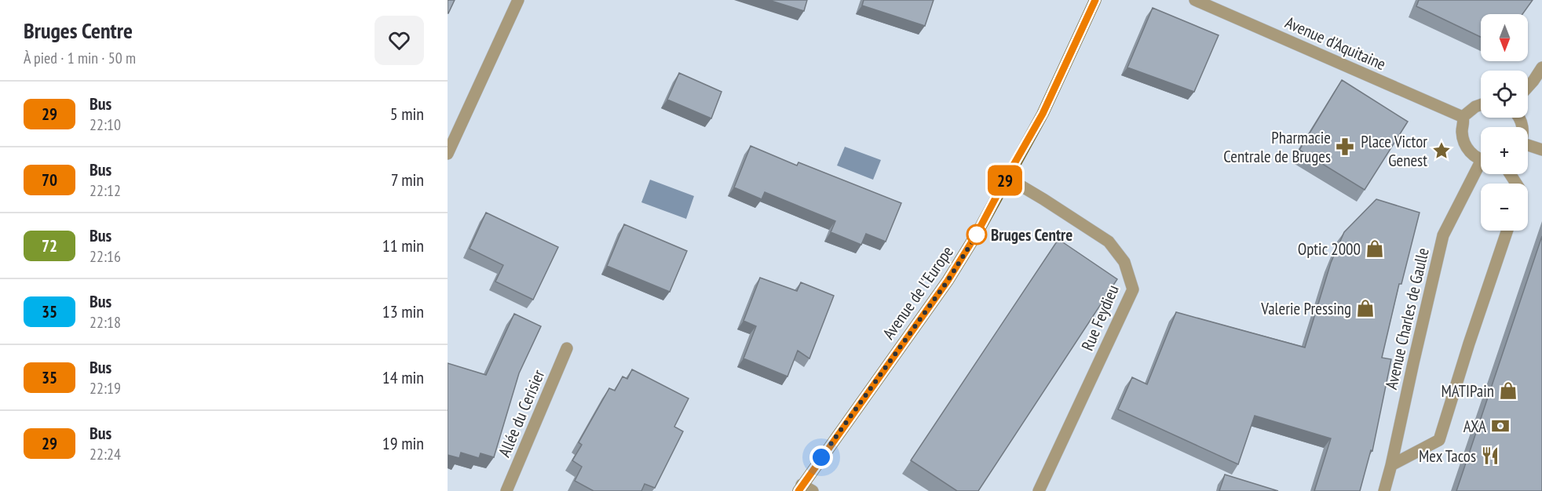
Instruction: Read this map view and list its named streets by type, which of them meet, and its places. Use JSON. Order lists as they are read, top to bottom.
{
  "streets": {
    "main road": ["Avenue de l'Europe"],
    "street": [
      "Avenue d'Aquitaine",
      "Rue Feydieu",
      "Avenue Charles de Gaulle",
      "Allée du Cerisier"
    ]
  },
  "crossings": [
    ["Avenue de l'Europe", "Rue Feydieu"]
  ],
  "places": {
    "pharmacy": ["Pharmacie Centrale de Bruges"],
    "place": ["Place Victor Genest"],
    "other": ["Bruges Centre"],
    "shop": ["Optic 2000", "Valerie Pressing", "MATIPain"],
    "bank": ["AXA"],
    "restaurant": ["Mex Tacos"]
  },
  "lines": ["bus line 29"],
  "north": "bottom",
  "page": {
    "heading": ["Bruges Centre", "À pied · 1 min · 50 m"],
    "on_map": "29",
    "map_buttons": ["+", "−"],
    "list": [
      {
        "mark": "29",
        "name": "Bus",
        "note": "22:10",
        "value": "5 min"
      },
      {
        "mark": "70",
        "name": "Bus",
        "note": "22:12",
        "value": "7 min"
      },
      {
        "mark": "72",
        "name": "Bus",
        "note": "22:16",
        "value": "11 min"
      },
      {
        "mark": "35",
        "name": "Bus",
        "note": "22:18",
        "value": "13 min"
      },
      {
        "mark": "35",
        "name": "Bus",
        "note": "22:19",
        "value": "14 min"
      },
      {
        "mark": "29",
        "name": "Bus",
        "note": "22:24",
        "value": "19 min"
      }
    ]
  }
}
